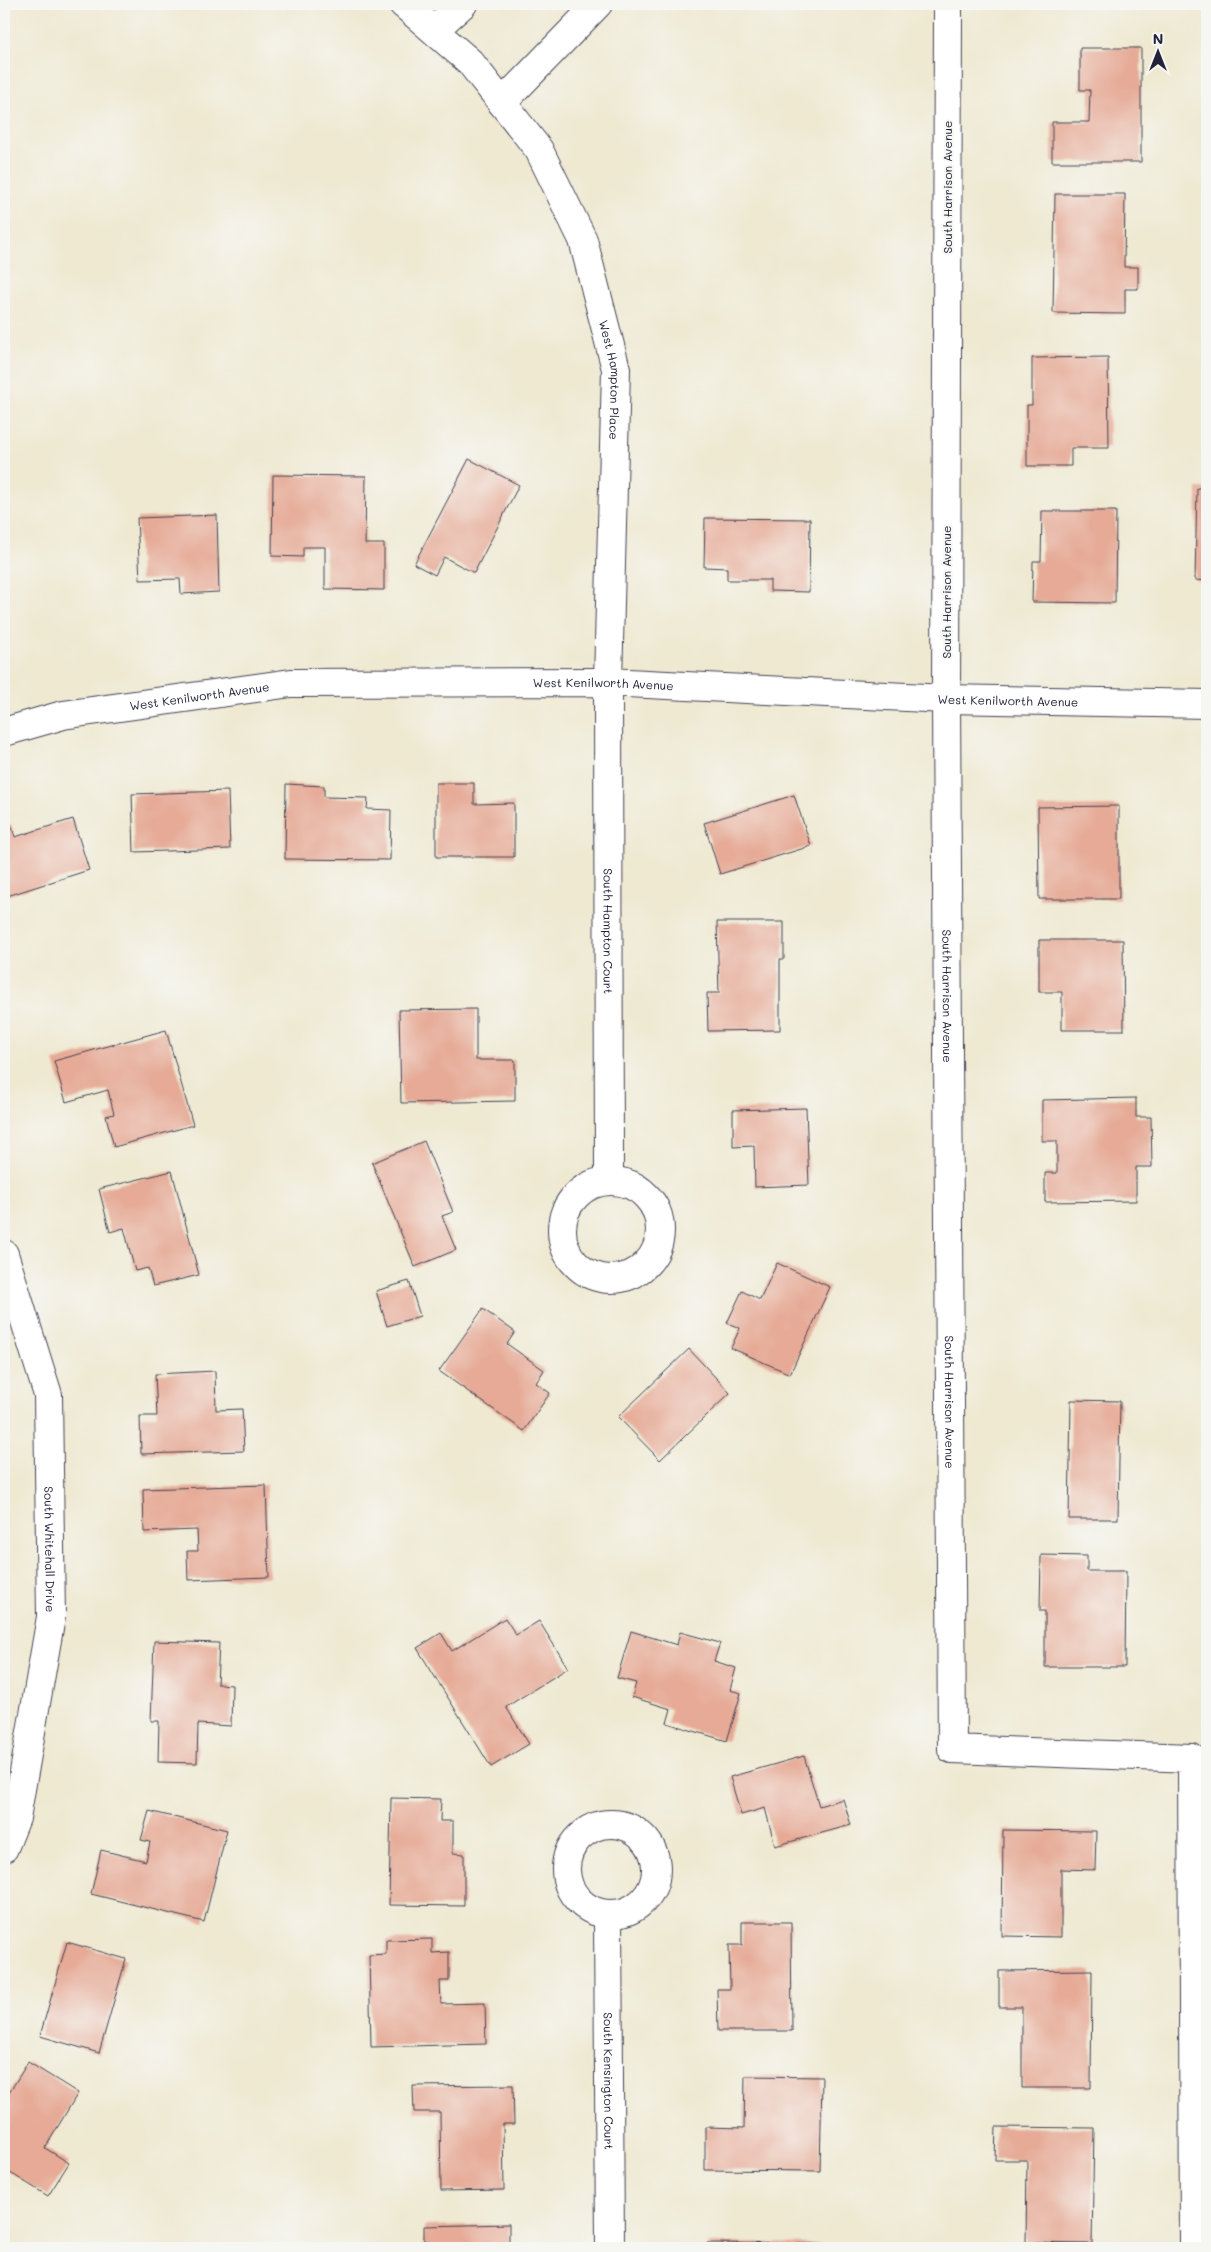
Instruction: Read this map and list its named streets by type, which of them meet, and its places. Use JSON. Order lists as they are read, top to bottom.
{
  "streets": {
    "street": [
      "South Harrison Avenue",
      "West Hampton Place",
      "West Kenilworth Avenue",
      "South Hampton Court",
      "South Whitehall Drive",
      "South Kensington Court"
    ]
  },
  "crossings": [
    ["South Harrison Avenue", "West Kenilworth Avenue"],
    ["West Hampton Place", "West Kenilworth Avenue"],
    ["West Hampton Place", "South Hampton Court"],
    ["West Kenilworth Avenue", "South Hampton Court"]
  ],
  "north": "top"
}
